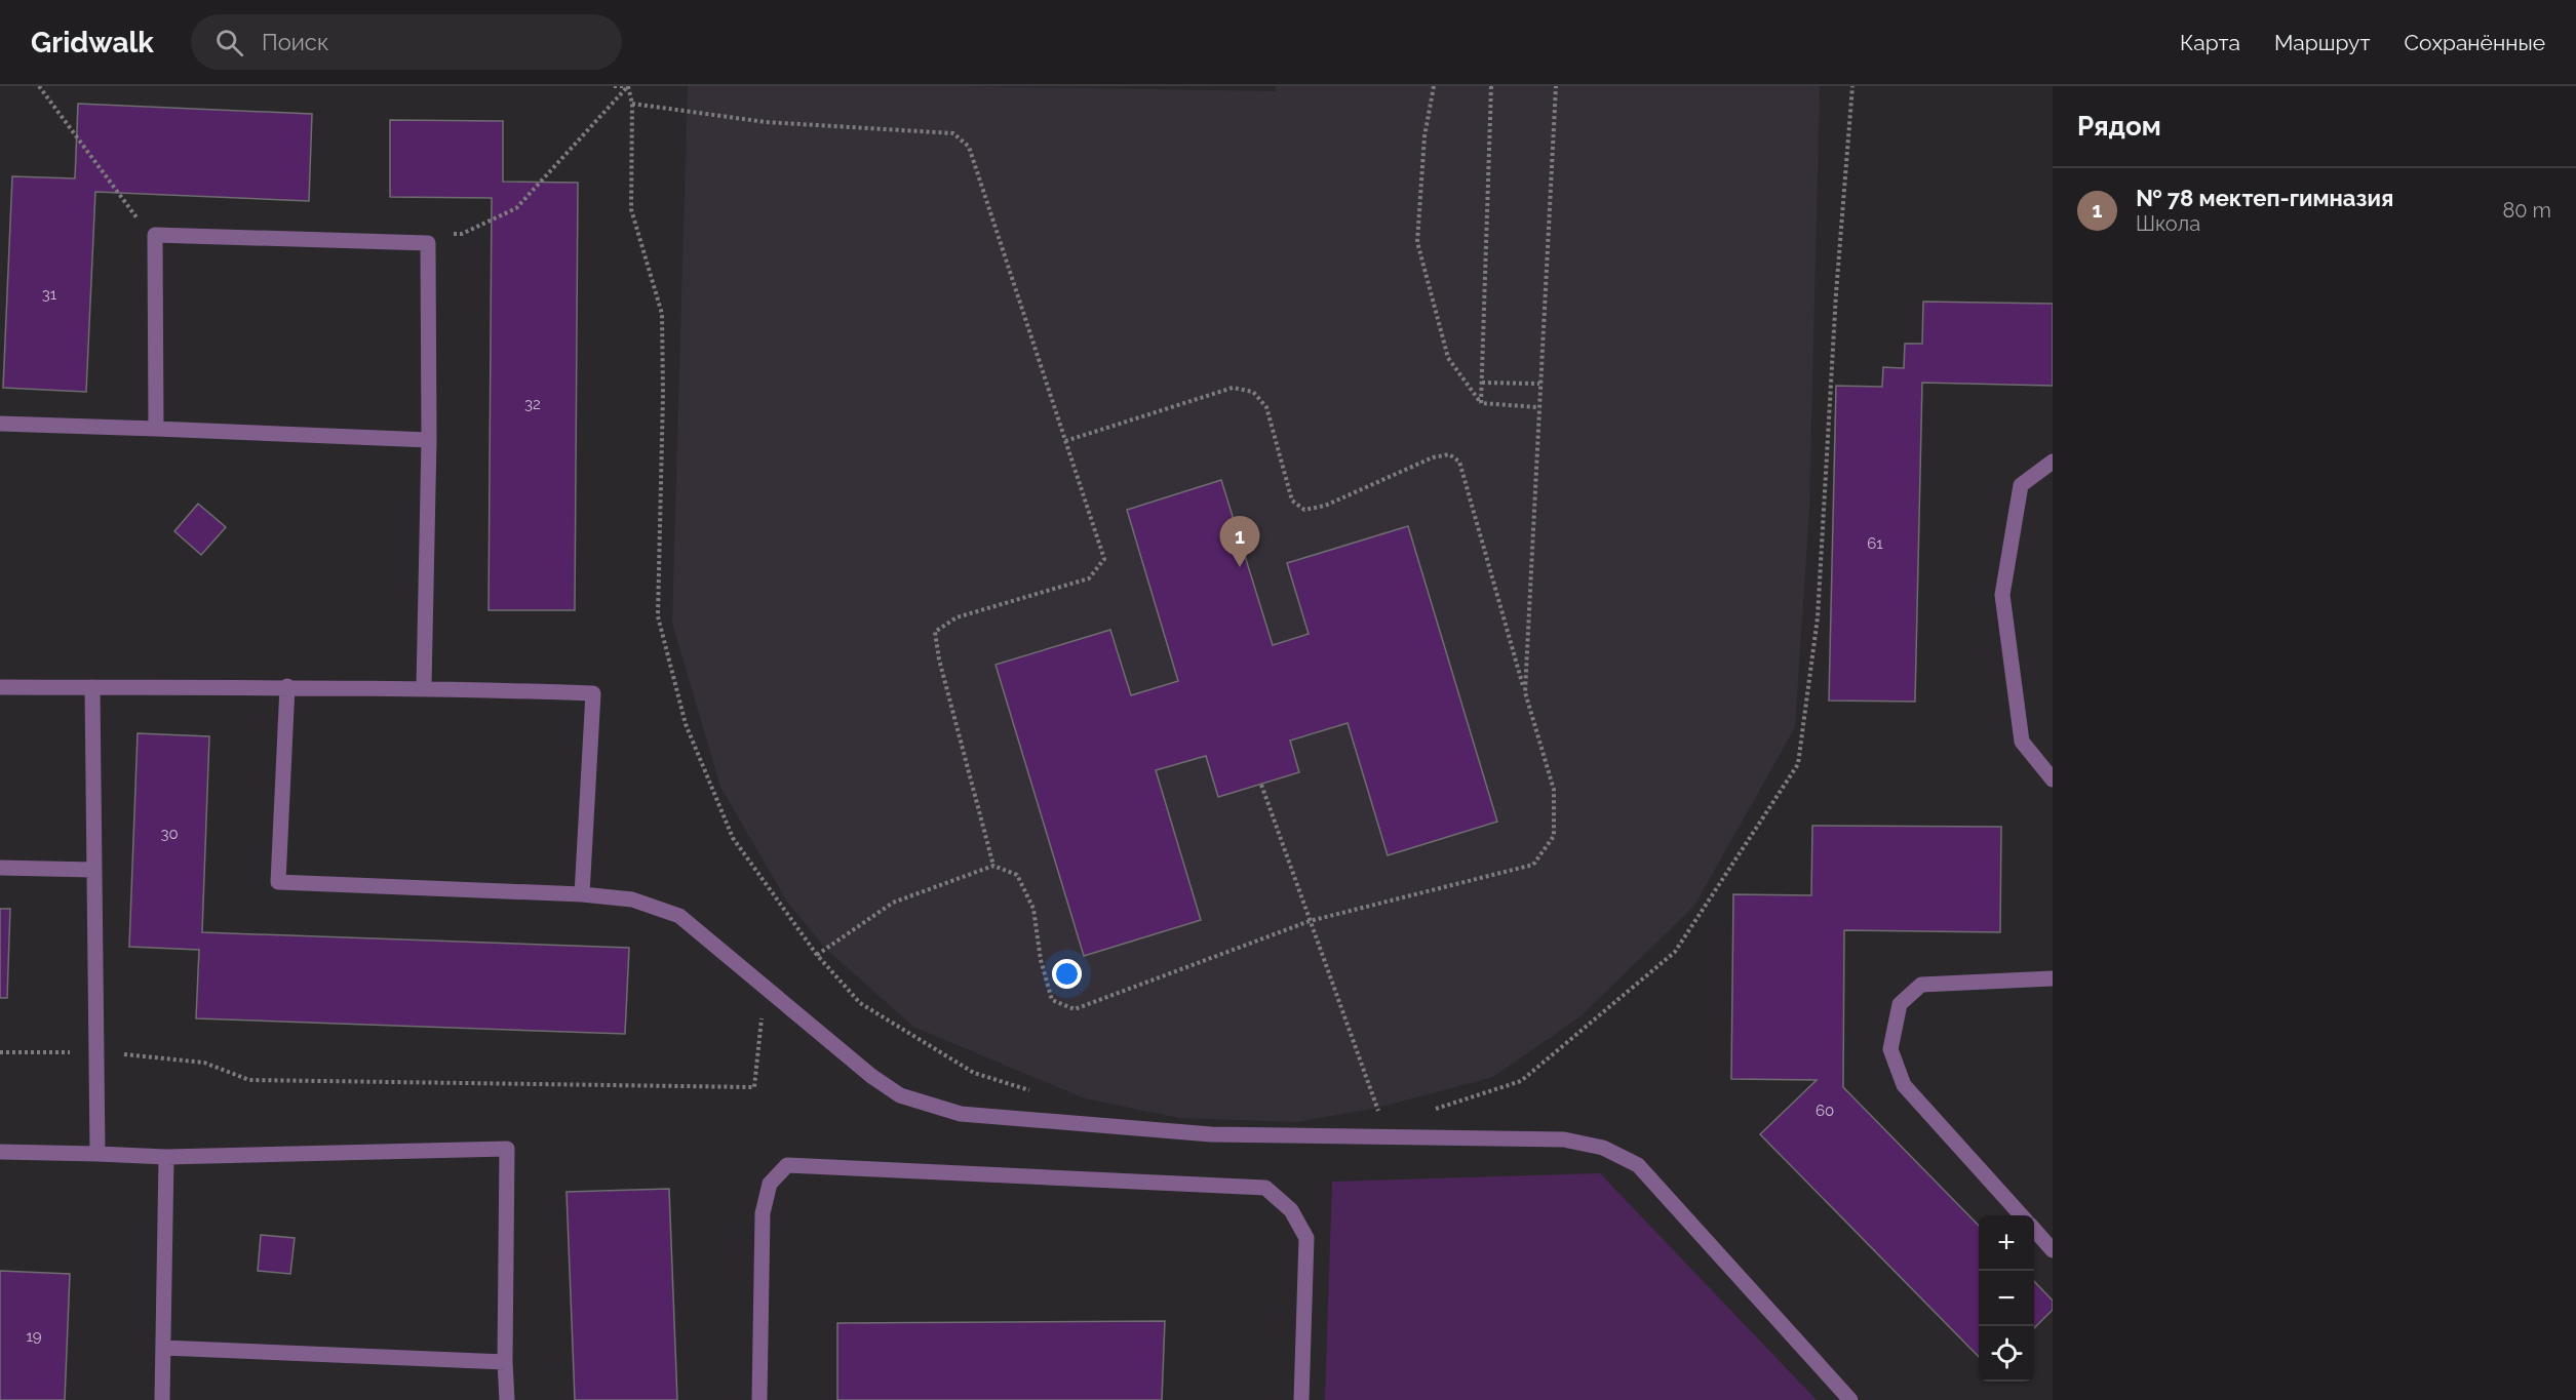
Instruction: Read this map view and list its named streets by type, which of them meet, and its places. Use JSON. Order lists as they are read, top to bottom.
{
  "house_numbers": [
    "31",
    "32",
    "61",
    "30",
    "60",
    "19"
  ],
  "page": {
    "header": "Gridwalk",
    "search": "Поиск",
    "nav": ["Карта", "Маршрут", "Сохранённые"],
    "heading": "Рядом",
    "list": [
      {
        "mark": "1",
        "name": "№ 78 мектеп-гимназия",
        "note": "Школа",
        "value": "80 m"
      }
    ],
    "pins": "1",
    "map_buttons": ["+", "−"]
  }
}
